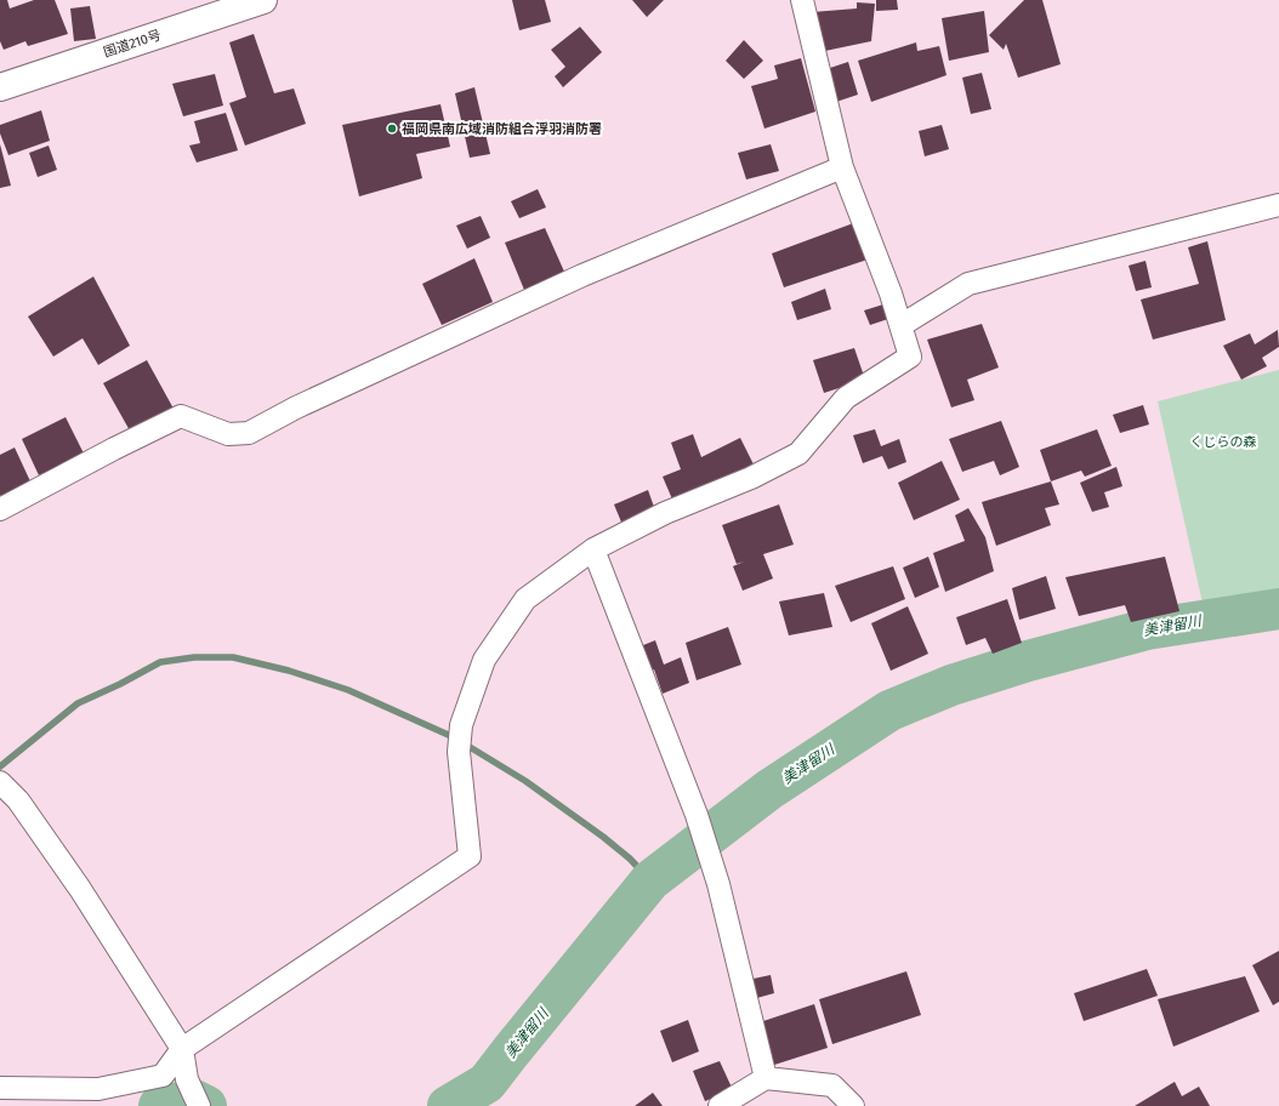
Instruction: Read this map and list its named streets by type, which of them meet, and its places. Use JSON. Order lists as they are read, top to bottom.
{
  "streets": {
    "highway": ["国道210号"]
  },
  "water": ["美津留川"],
  "parks": ["くじらの森"],
  "places": ["福岡県南広域消防組合浮羽消防署"]
}
